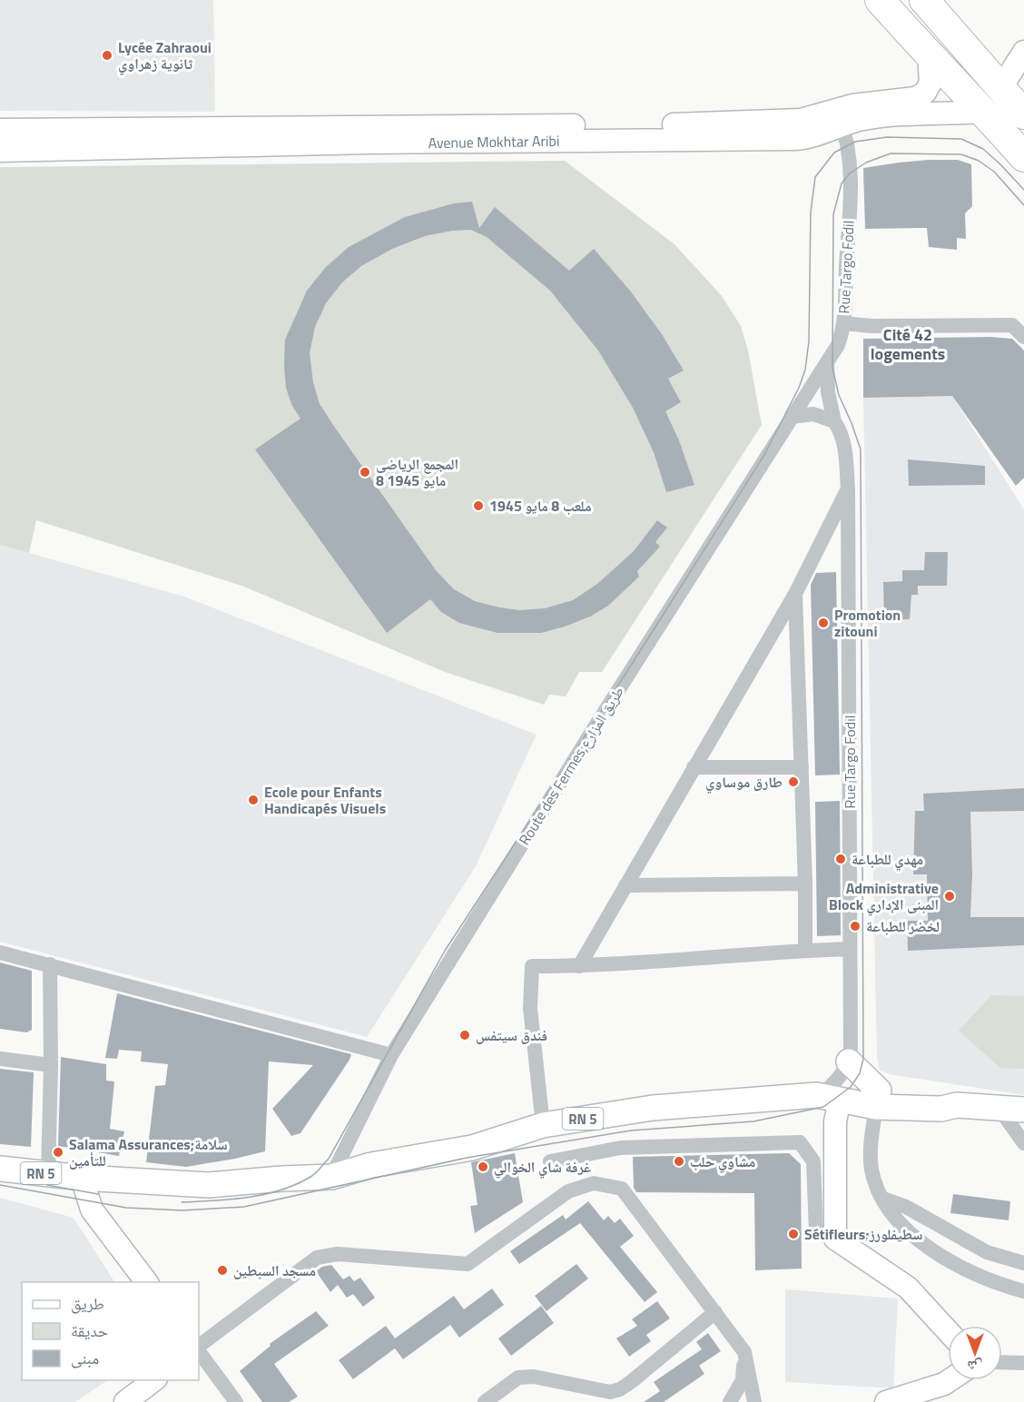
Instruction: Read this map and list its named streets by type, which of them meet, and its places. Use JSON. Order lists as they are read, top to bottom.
{
  "streets": {
    "main road": ["Avenue Mokhtar Aribi", "RN 5"],
    "street": ["Rue Targo Fodil", "Route des Fermes;طريق المزارع"]
  },
  "crossings": [
    ["Avenue Mokhtar Aribi", "Rue Targo Fodil"],
    ["Rue Targo Fodil", "Route des Fermes;طريق المزارع"],
    ["Rue Targo Fodil", "RN 5"],
    ["Route des Fermes;طريق المزارع", "RN 5"]
  ],
  "districts": ["Cité 42 logements"],
  "places": [
    "Lycée Zahraoui ثانوية زهراوي",
    "المجمع الرياضي 8 مايو 1945",
    "ملعب 8 مايو 1945",
    "Promotion zitouni",
    "طارق موساوي",
    "Ecole pour Enfants Handicapés Visuels",
    "مهدي للطباعة",
    "Administrative Block المبنى الإداري",
    "لخضر للطباعة",
    "فندق سيتفس",
    "Salama Assurances;سلامة للتأمين",
    "مشاوي حلب",
    "غرفة شاي الخوالي",
    "Sétifleurs;سطيفلورز",
    "مسجد السبطين"
  ],
  "legend": ["طريق", "حديقة", "مبنى"],
  "north": "bottom"
}
